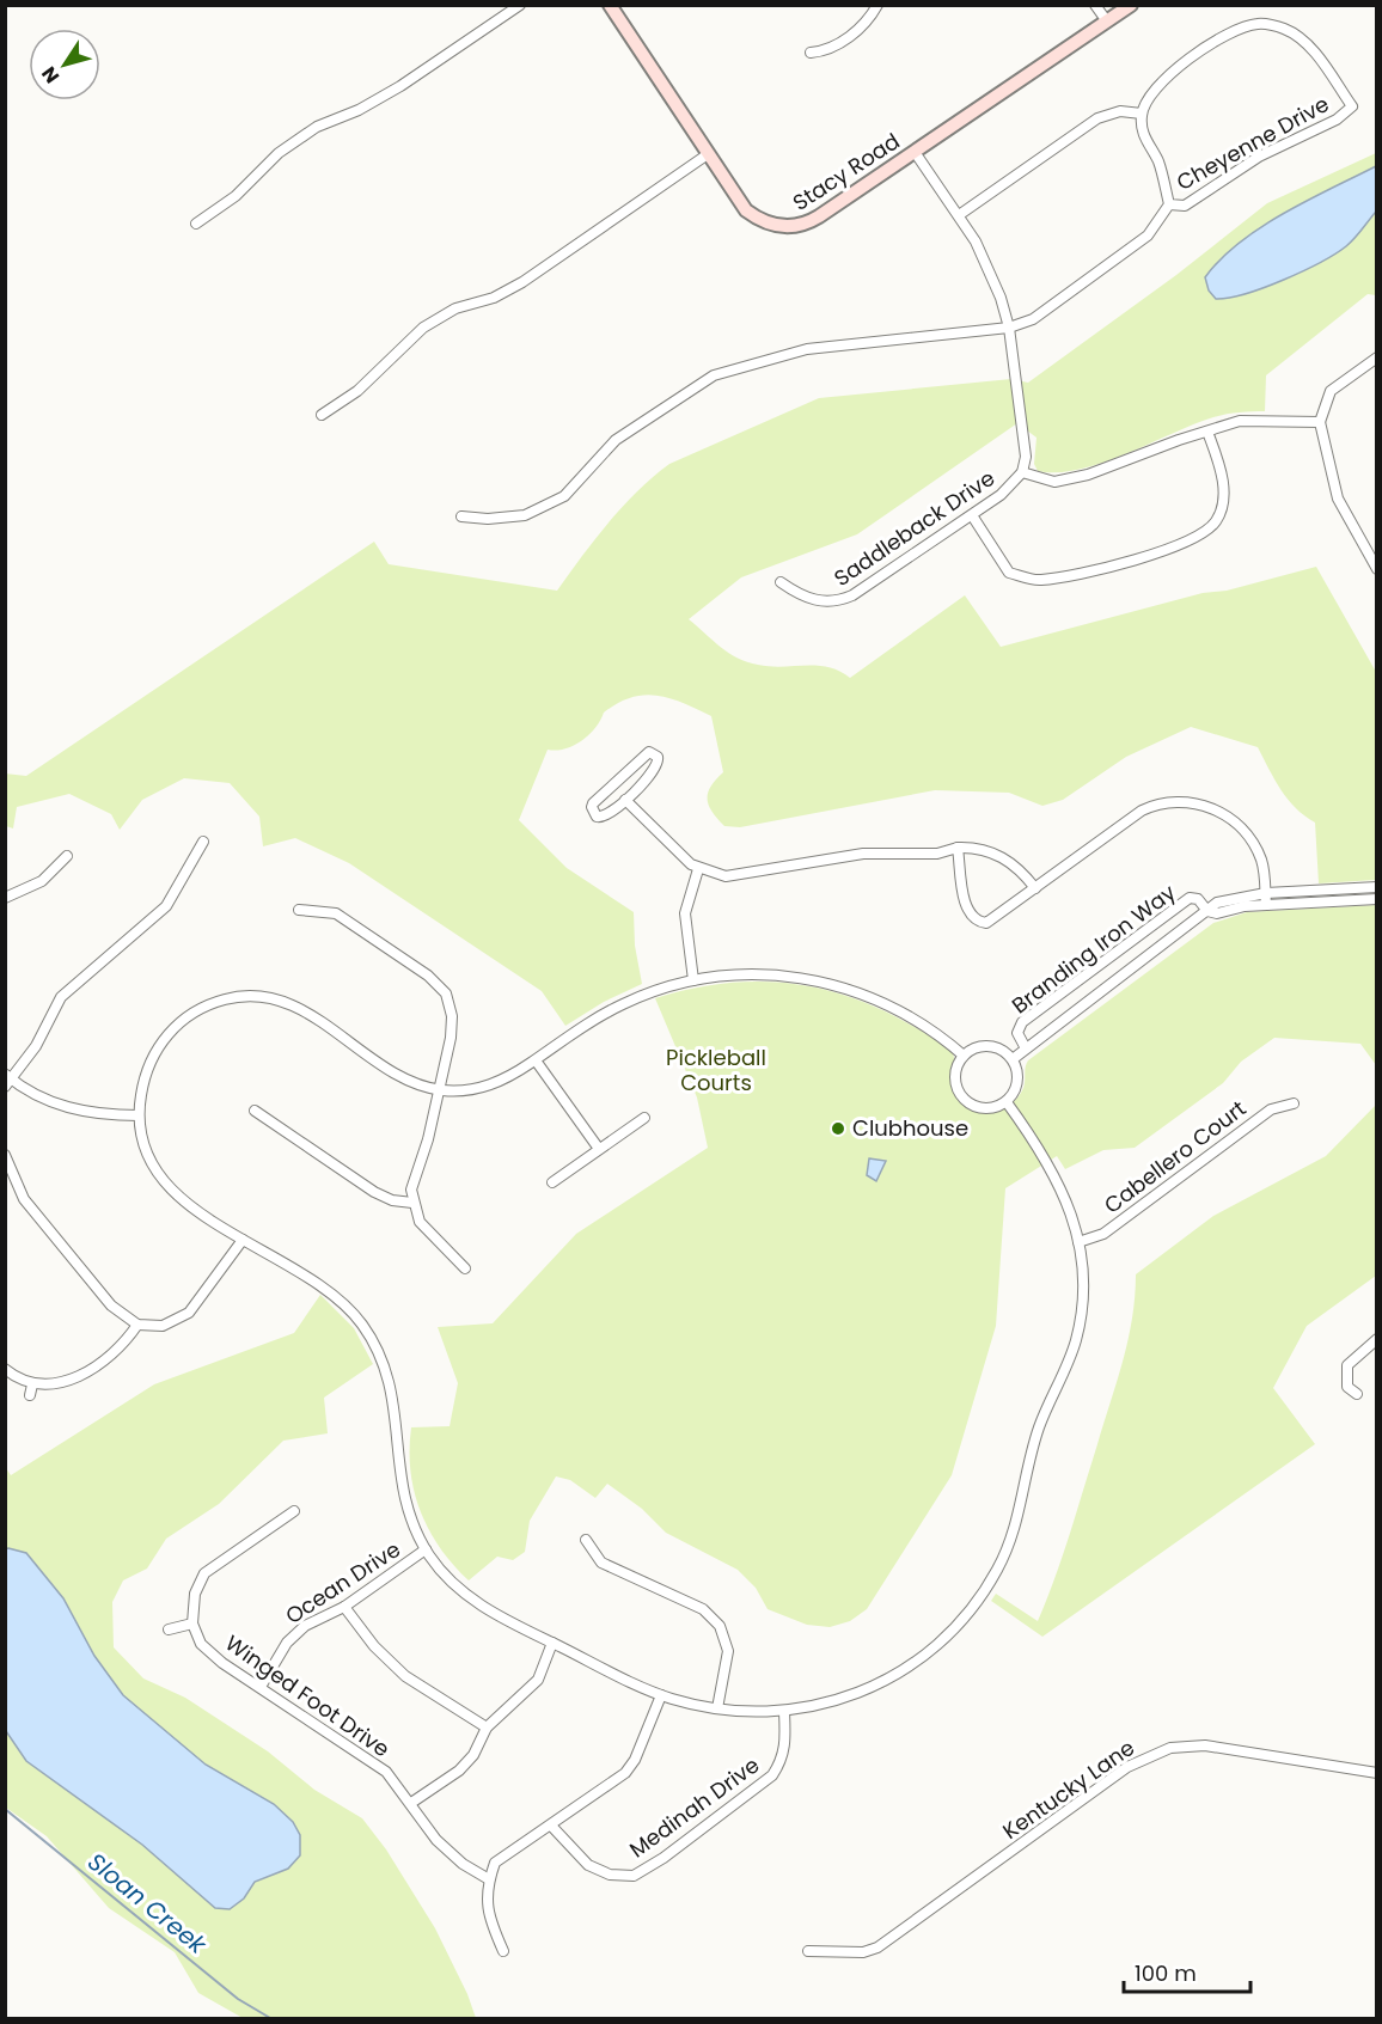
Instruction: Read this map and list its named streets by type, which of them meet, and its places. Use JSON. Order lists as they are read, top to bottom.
{
  "streets": {
    "main road": ["Stacy Road"],
    "street": [
      "Cheyenne Drive",
      "Saddleback Drive",
      "Branding Iron Way",
      "Cabellero Court",
      "Ocean Drive",
      "Winged Foot Drive",
      "Kentucky Lane",
      "Medinah Drive"
    ]
  },
  "crossings": [
    ["Stacy Road", "Saddleback Drive"],
    ["Ocean Drive", "Winged Foot Drive"]
  ],
  "water": ["Sloan Creek"],
  "parks": ["Pickleball Courts"],
  "places": ["Clubhouse"],
  "scale_bar": "100 m",
  "north": "bottom left"
}
